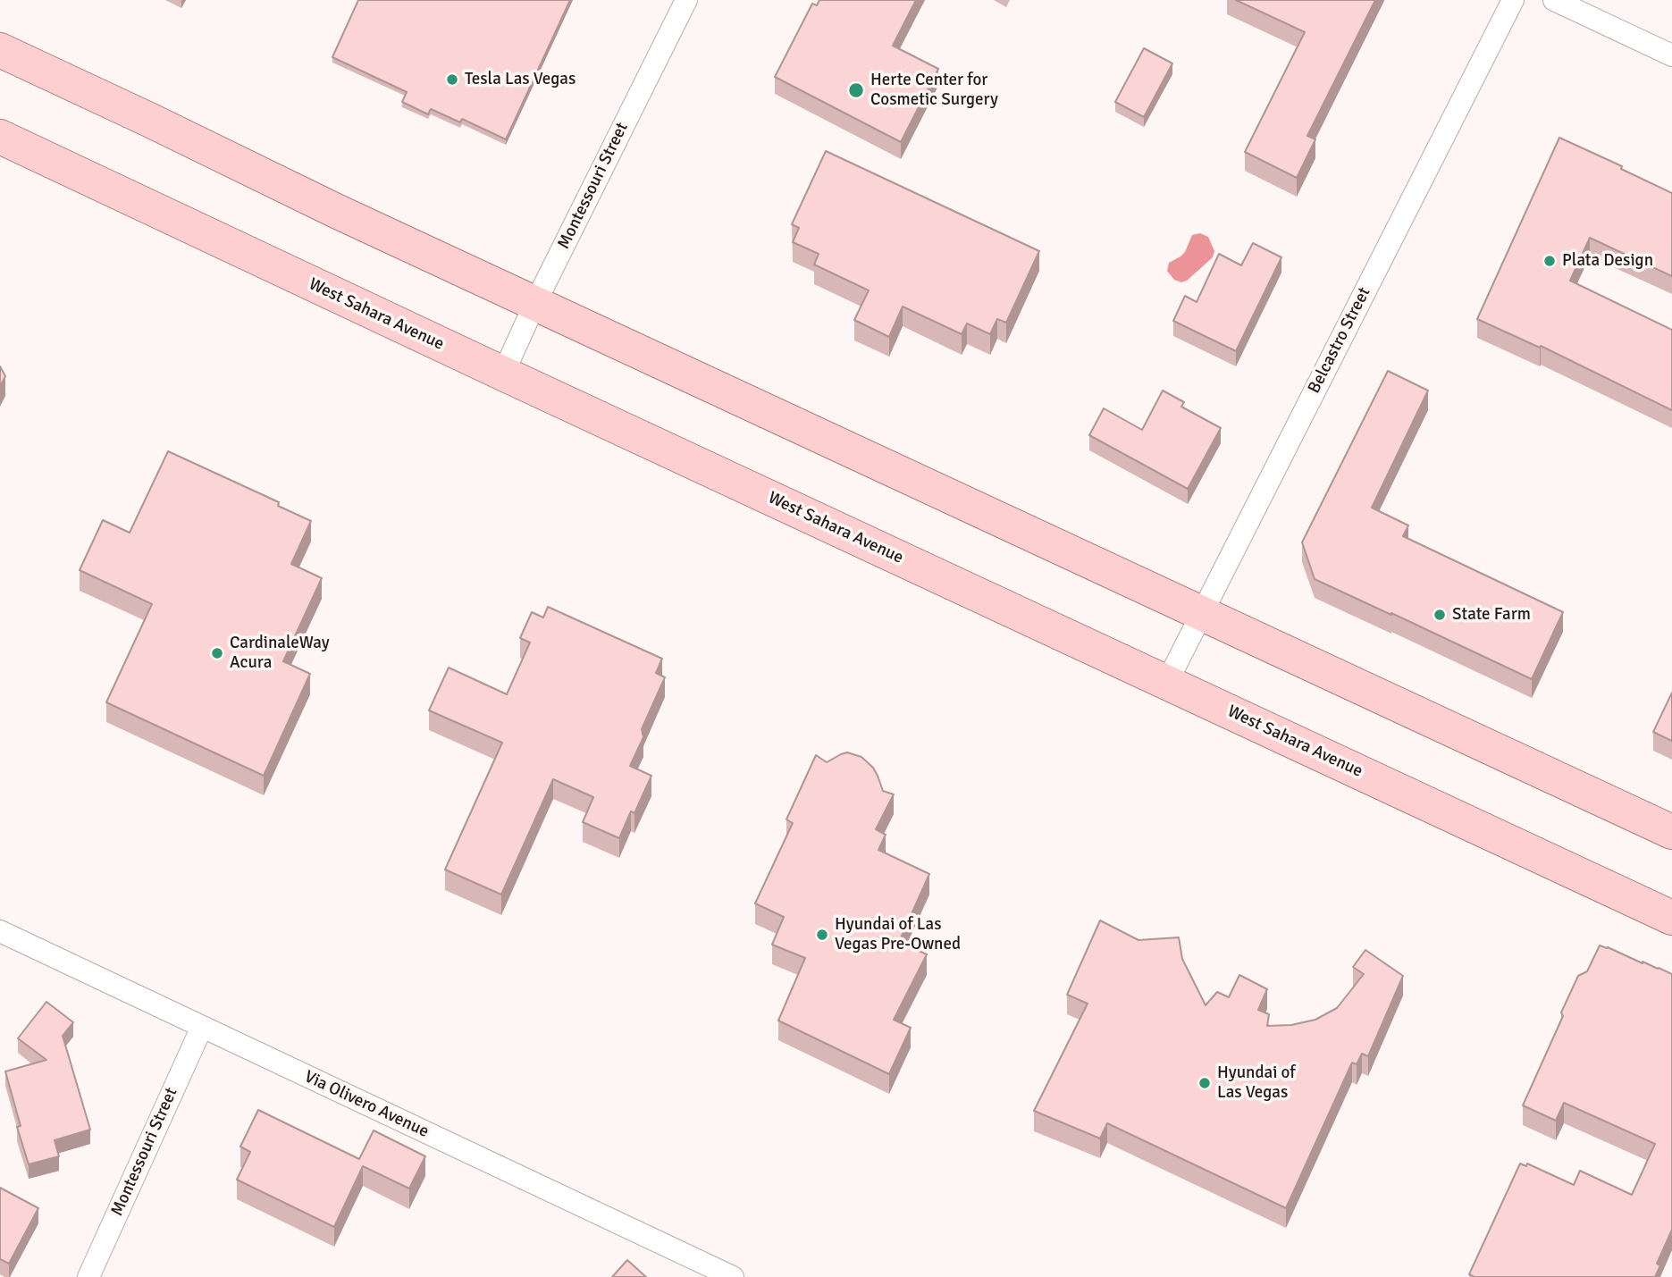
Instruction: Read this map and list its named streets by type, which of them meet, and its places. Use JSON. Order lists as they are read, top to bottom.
{
  "streets": {
    "main road": ["West Sahara Avenue"],
    "street": ["Montessouri Street", "Belcastro Street", "Via Olivero Avenue"]
  },
  "crossings": [
    ["Montessouri Street", "West Sahara Avenue"],
    ["Montessouri Street", "Via Olivero Avenue"],
    ["West Sahara Avenue", "Belcastro Street"]
  ],
  "places": [
    "Tesla Las Vegas",
    "Herte Center for Cosmetic Surgery",
    "Plata Design",
    "State Farm",
    "CardinaleWay Acura",
    "Hyundai of Las Vegas Pre-Owned",
    "Hyundai of Las Vegas"
  ]
}
